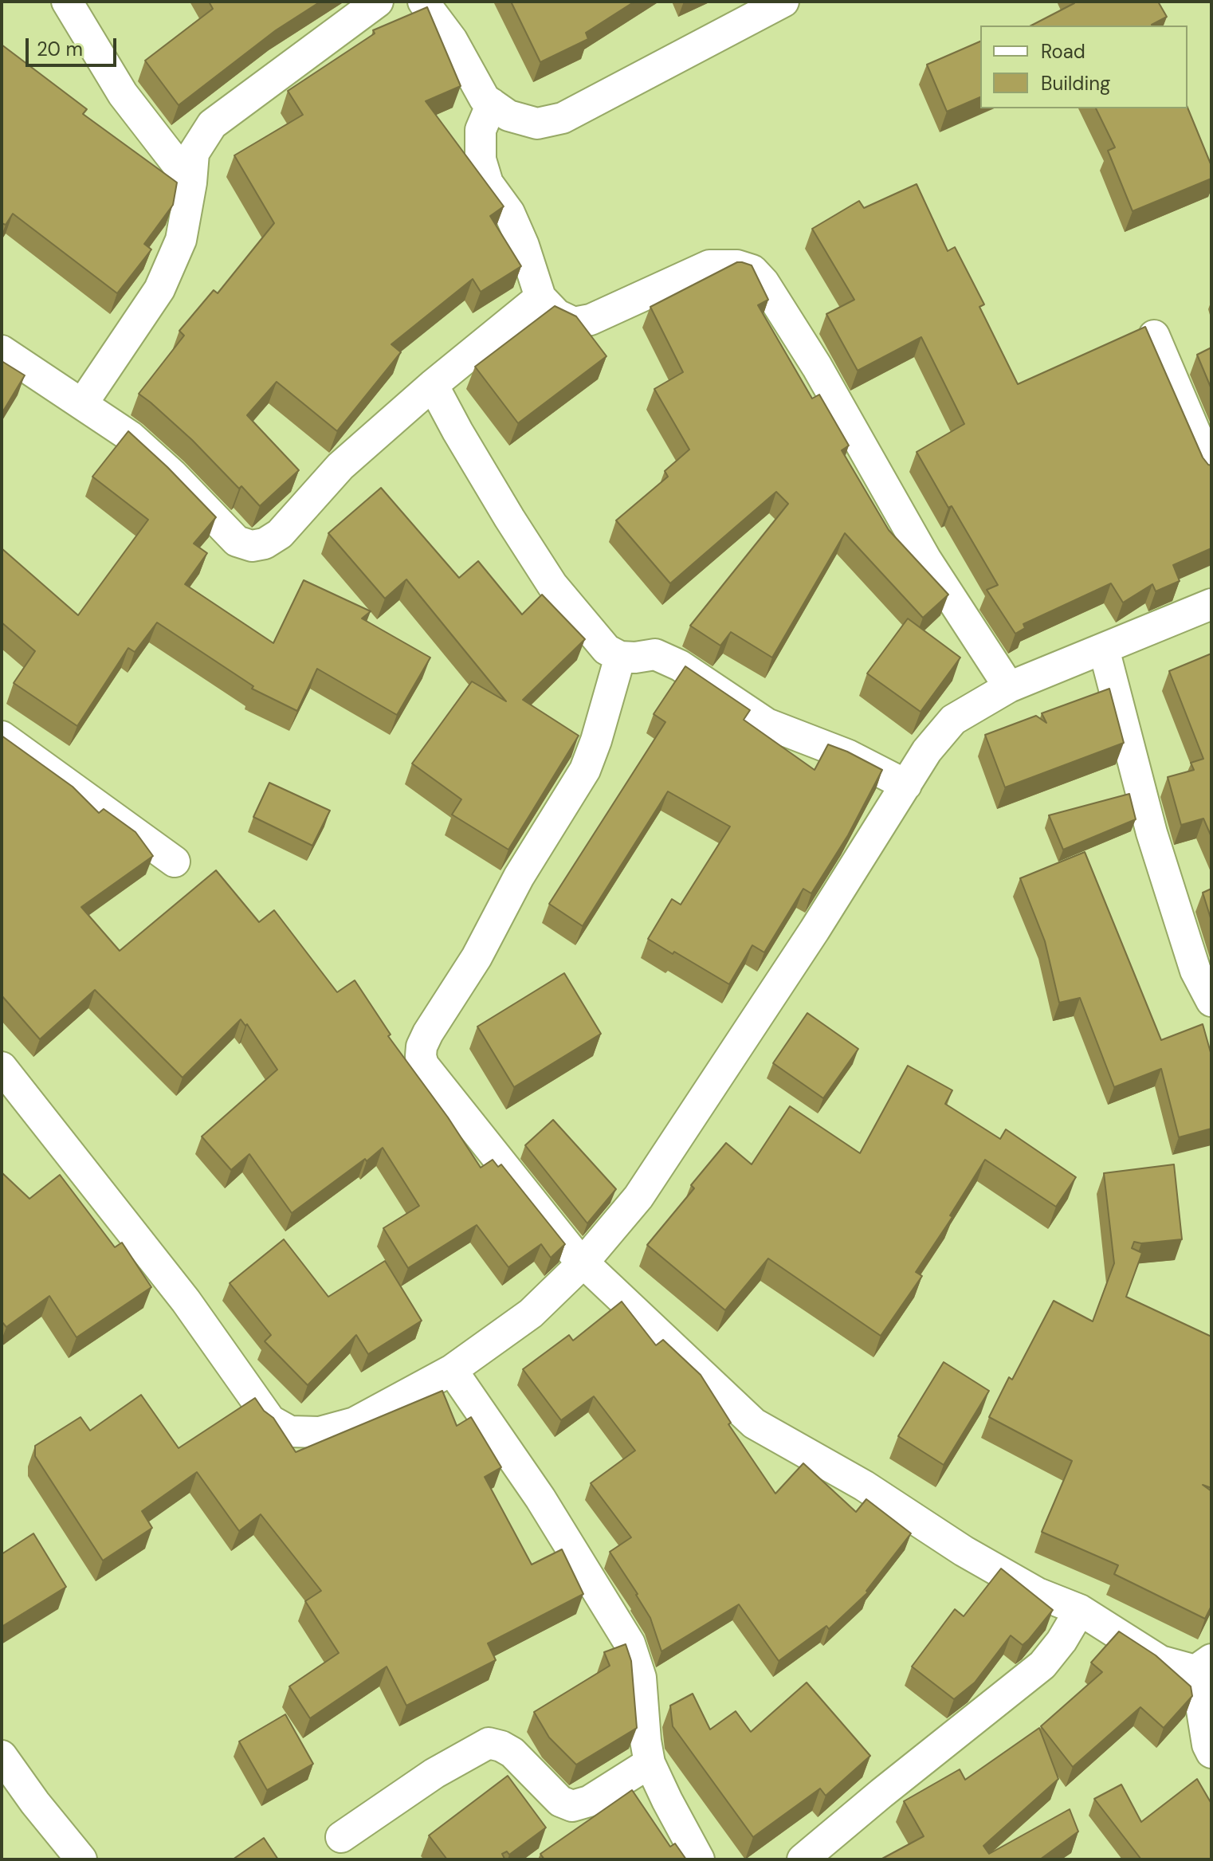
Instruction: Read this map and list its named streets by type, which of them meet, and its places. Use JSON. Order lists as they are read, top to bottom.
{
  "legend": ["Road", "Building"],
  "scale_bar": "20 m"
}
